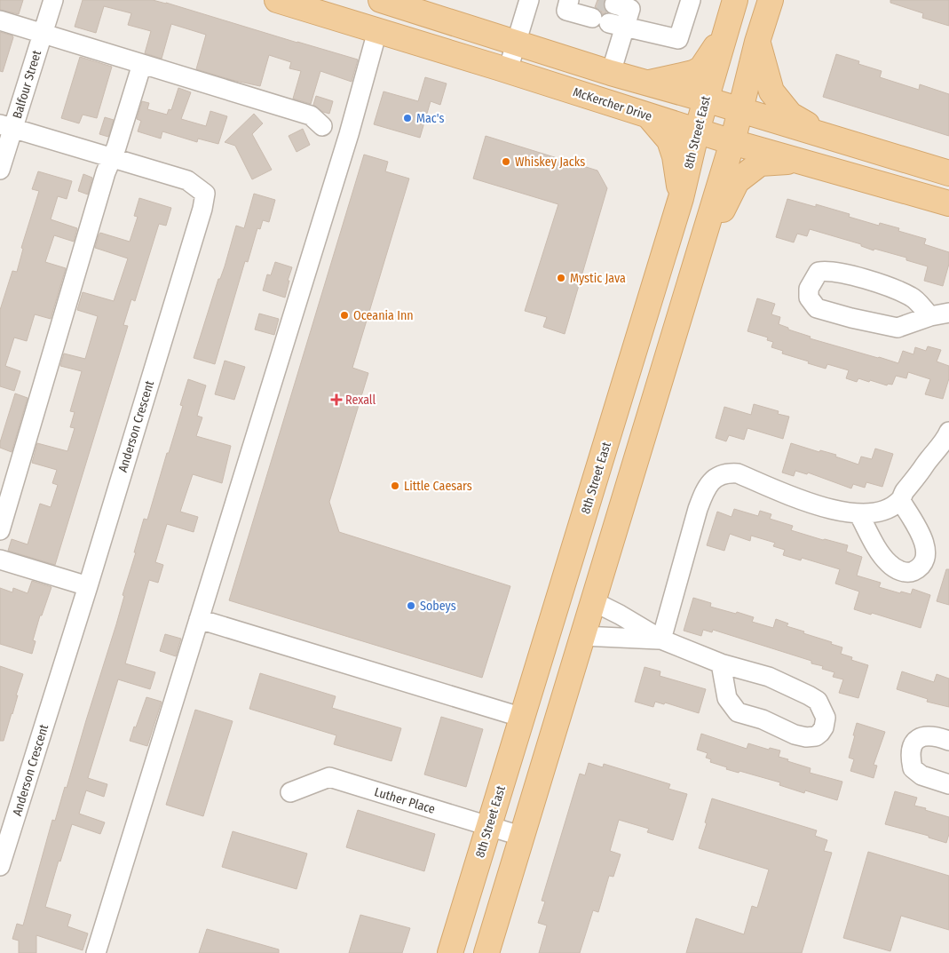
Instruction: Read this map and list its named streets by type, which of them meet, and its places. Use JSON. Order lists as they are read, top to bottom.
{
  "streets": {
    "main road": ["McKercher Drive", "8th Street East"],
    "street": ["Balfour Street", "Anderson Crescent", "Luther Place"]
  },
  "crossings": [
    ["Balfour Street", "Anderson Crescent"],
    ["McKercher Drive", "8th Street East"],
    ["8th Street East", "Luther Place"]
  ],
  "places": {
    "other": [
      "Mac's",
      "Whiskey Jacks",
      "Mystic Java",
      "Oceania Inn",
      "Little Caesars",
      "Sobeys"
    ],
    "health": ["Rexall"]
  }
}
